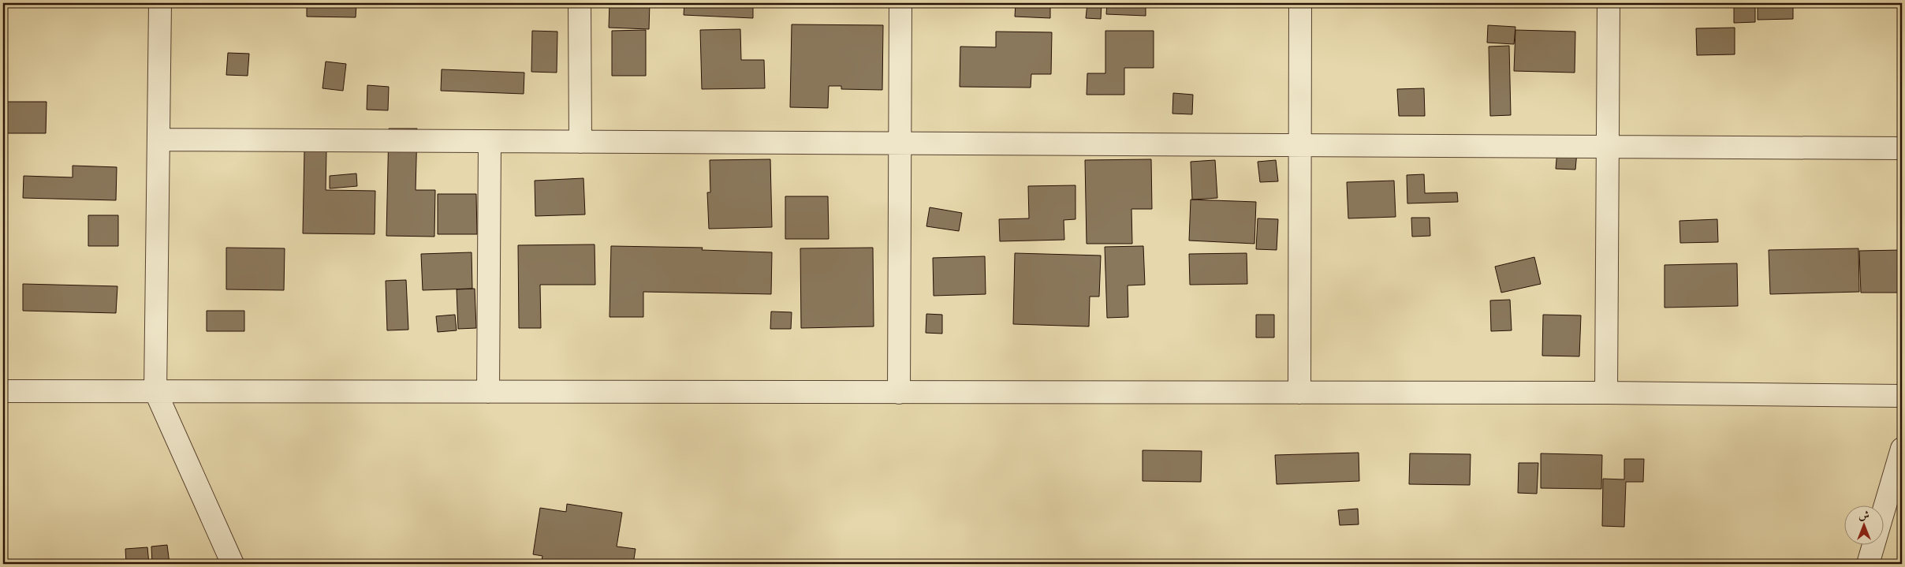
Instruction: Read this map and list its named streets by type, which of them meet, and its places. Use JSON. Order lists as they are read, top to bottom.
{
  "north": "top"
}
